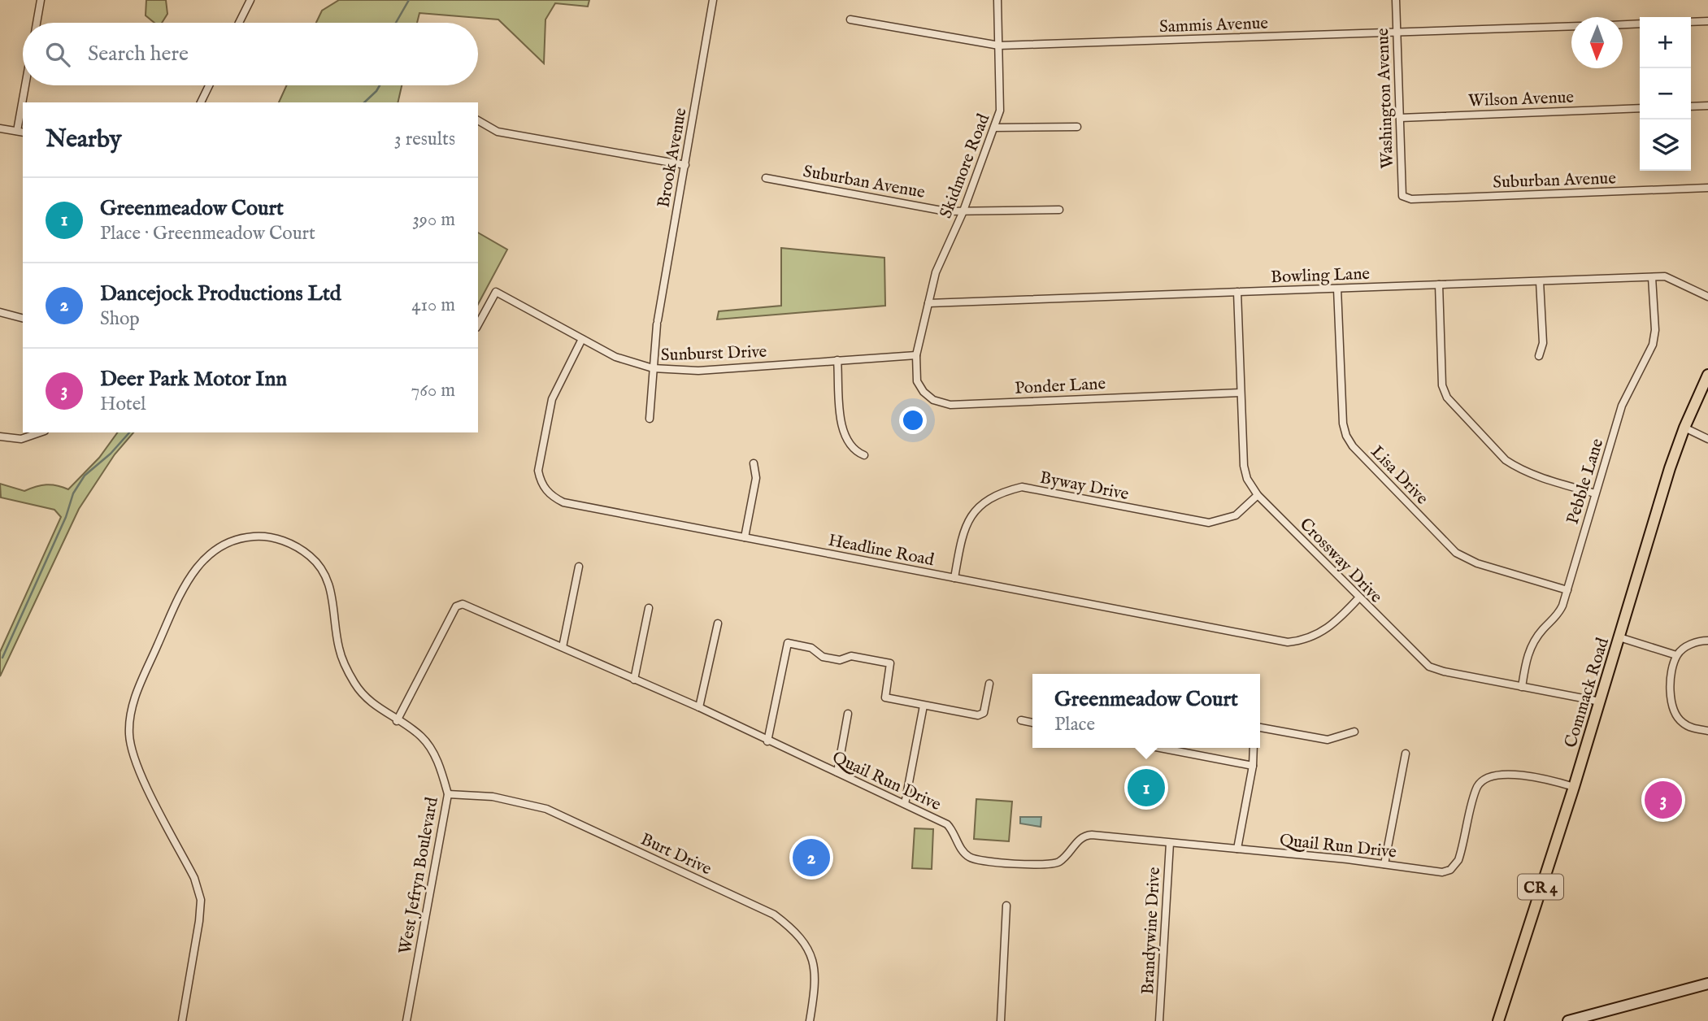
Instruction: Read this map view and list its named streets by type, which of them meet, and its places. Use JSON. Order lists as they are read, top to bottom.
{
  "streets": {
    "main road": ["Commack Road", "CR 4"],
    "street": [
      "Sammis Avenue",
      "Washington Avenue",
      "Wilson Avenue",
      "Brook Avenue",
      "Skidmore Road",
      "Suburban Avenue",
      "Bowling Lane",
      "Sunburst Drive",
      "Ponder Lane",
      "Lisa Drive",
      "Pebble Lane",
      "Byway Drive",
      "Headline Road",
      "Crossway Drive",
      "Quail Run Drive",
      "Burt Drive",
      "West Jefryn Boulevard",
      "Brandywine Drive"
    ]
  },
  "crossings": [
    ["Sammis Avenue", "Washington Avenue"],
    ["Sammis Avenue", "Skidmore Road"],
    ["Washington Avenue", "Wilson Avenue"],
    ["Washington Avenue", "Suburban Avenue"],
    ["Brook Avenue", "Sunburst Drive"],
    ["Skidmore Road", "Suburban Avenue"],
    ["Skidmore Road", "Bowling Lane"],
    ["Skidmore Road", "Sunburst Drive"],
    ["Skidmore Road", "Ponder Lane"],
    ["Bowling Lane", "Lisa Drive"],
    ["Bowling Lane", "Pebble Lane"],
    ["Bowling Lane", "Crossway Drive"],
    ["Sunburst Drive", "Ponder Lane"],
    ["Sunburst Drive", "Headline Road"],
    ["Ponder Lane", "Crossway Drive"],
    ["Lisa Drive", "Pebble Lane"],
    ["Pebble Lane", "Crossway Drive"],
    ["Byway Drive", "Headline Road"],
    ["Byway Drive", "Crossway Drive"],
    ["Headline Road", "Crossway Drive"],
    ["Crossway Drive", "Commack Road"],
    ["Commack Road", "Quail Run Drive"],
    ["Quail Run Drive", "West Jefryn Boulevard"],
    ["Quail Run Drive", "Brandywine Drive"],
    ["Burt Drive", "West Jefryn Boulevard"]
  ],
  "north": "bottom",
  "page": {
    "map_buttons": ["+", "−"],
    "search": "Search here",
    "heading": ["Nearby", "3 results"],
    "list": [
      {
        "mark": "1",
        "name": "Greenmeadow Court",
        "note": "Place · Greenmeadow Court",
        "value": "390 m"
      },
      {
        "mark": "2",
        "name": "Dancejock Productions Ltd",
        "note": "Shop",
        "value": "410 m"
      },
      {
        "mark": "3",
        "name": "Deer Park Motor Inn",
        "note": "Hotel",
        "value": "760 m"
      }
    ],
    "popup": ["Greenmeadow Court", "Place"],
    "pins": ["1", "3", "2"]
  }
}
